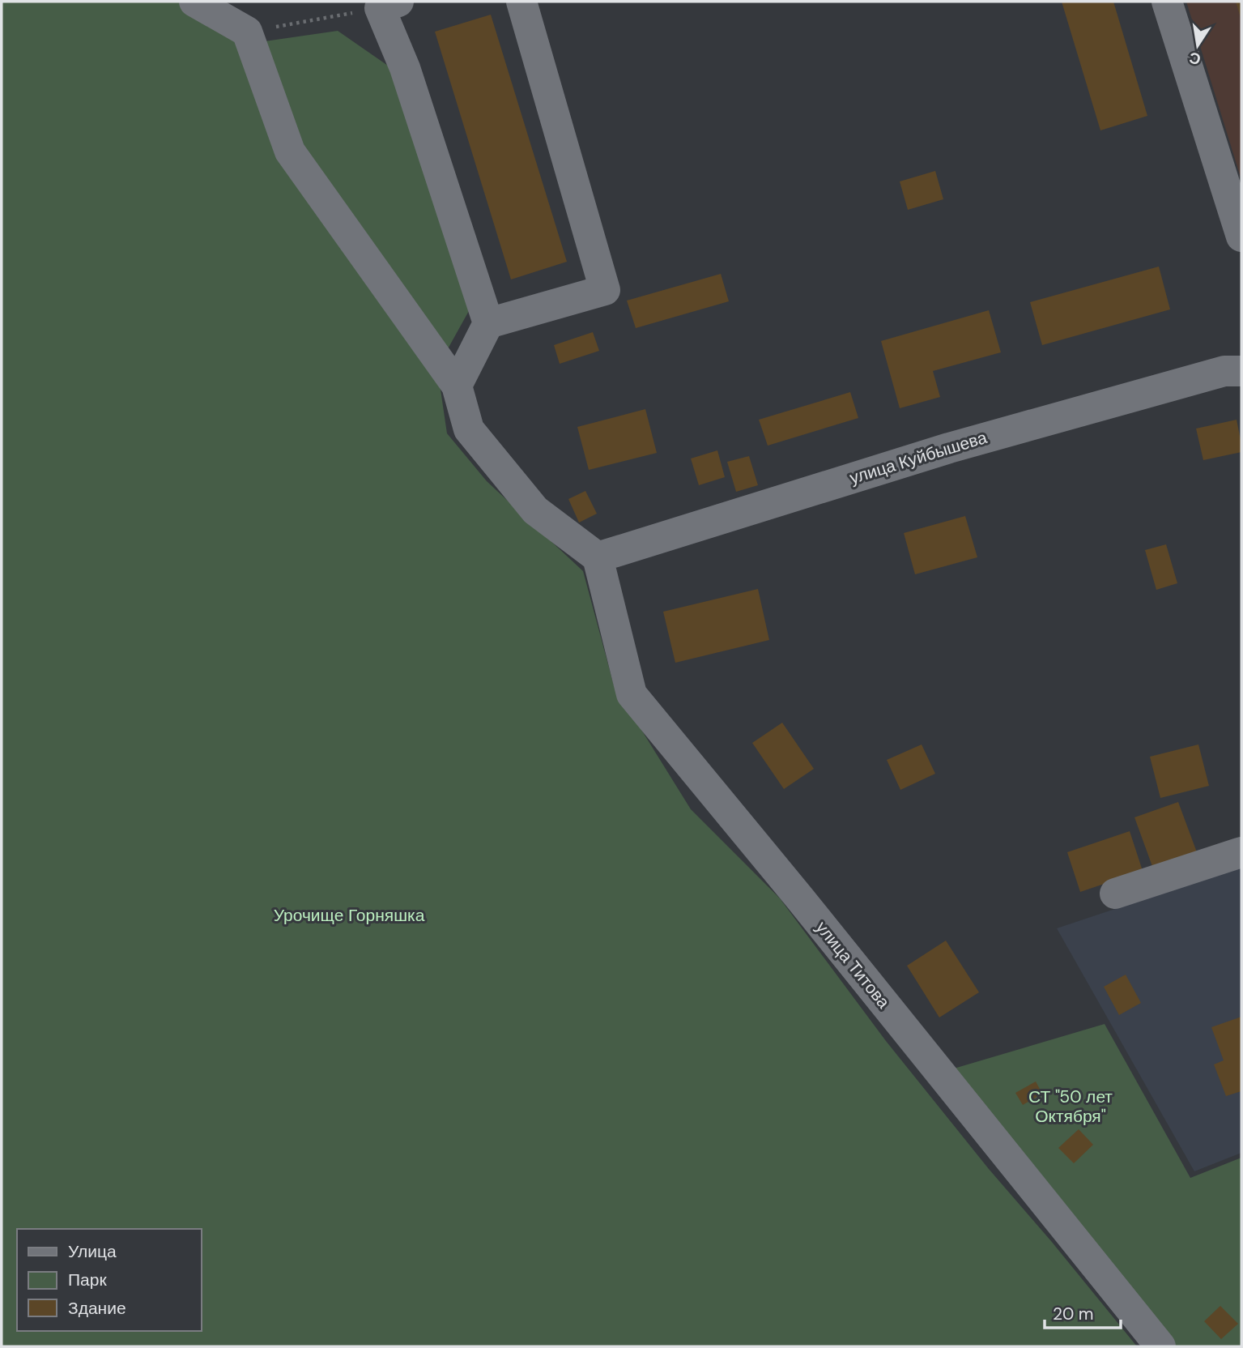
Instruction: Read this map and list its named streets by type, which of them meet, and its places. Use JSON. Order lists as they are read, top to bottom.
{
  "streets": {
    "street": ["улица Куйбышева", "улица Титова"]
  },
  "crossings": [
    ["улица Куйбышева", "улица Титова"]
  ],
  "parks": ["Урочище Горняшка", "СТ \"50 лет Октября\""],
  "legend": ["Улица", "Парк", "Здание"],
  "scale_bar": "20 m",
  "north": "bottom"
}
